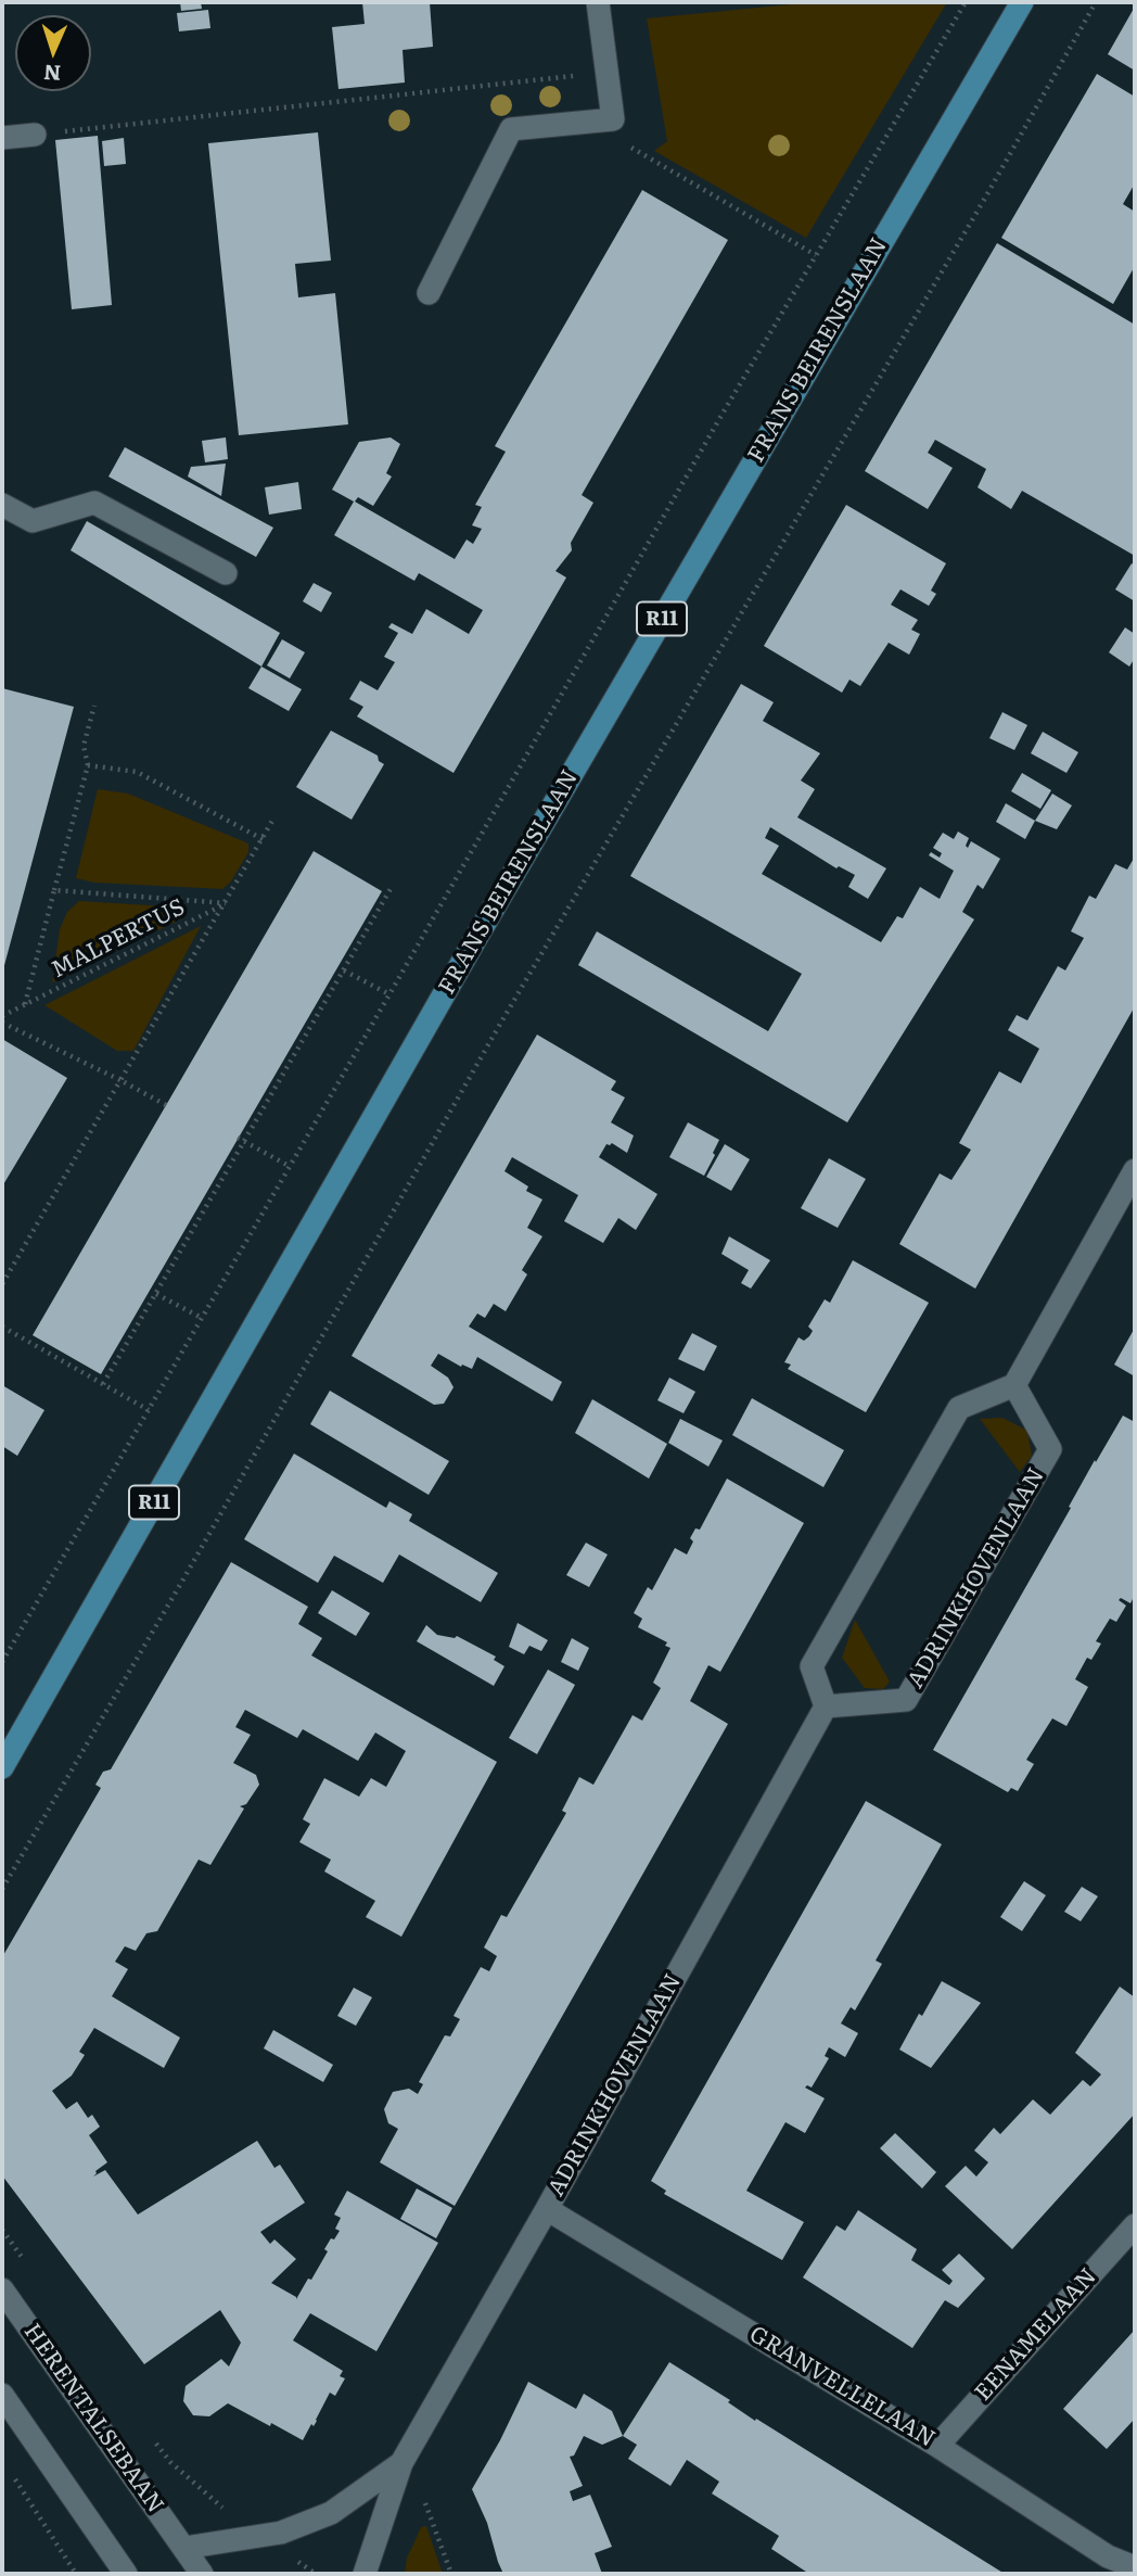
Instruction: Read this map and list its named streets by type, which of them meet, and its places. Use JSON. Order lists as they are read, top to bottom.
{
  "streets": {
    "main road": ["FRANS BEIRENSLAAN", "R11"],
    "street": [
      "ADRINKHOVENLAAN",
      "EENAMELAAN",
      "GRANVELLELAAN",
      "HERENTALSEBAAN"
    ],
    "path": ["MALPERTUS"]
  },
  "crossings": [
    ["ADRINKHOVENLAAN", "GRANVELLELAAN"],
    ["ADRINKHOVENLAAN", "HERENTALSEBAAN"],
    ["EENAMELAAN", "GRANVELLELAAN"]
  ],
  "north": "bottom"
}
